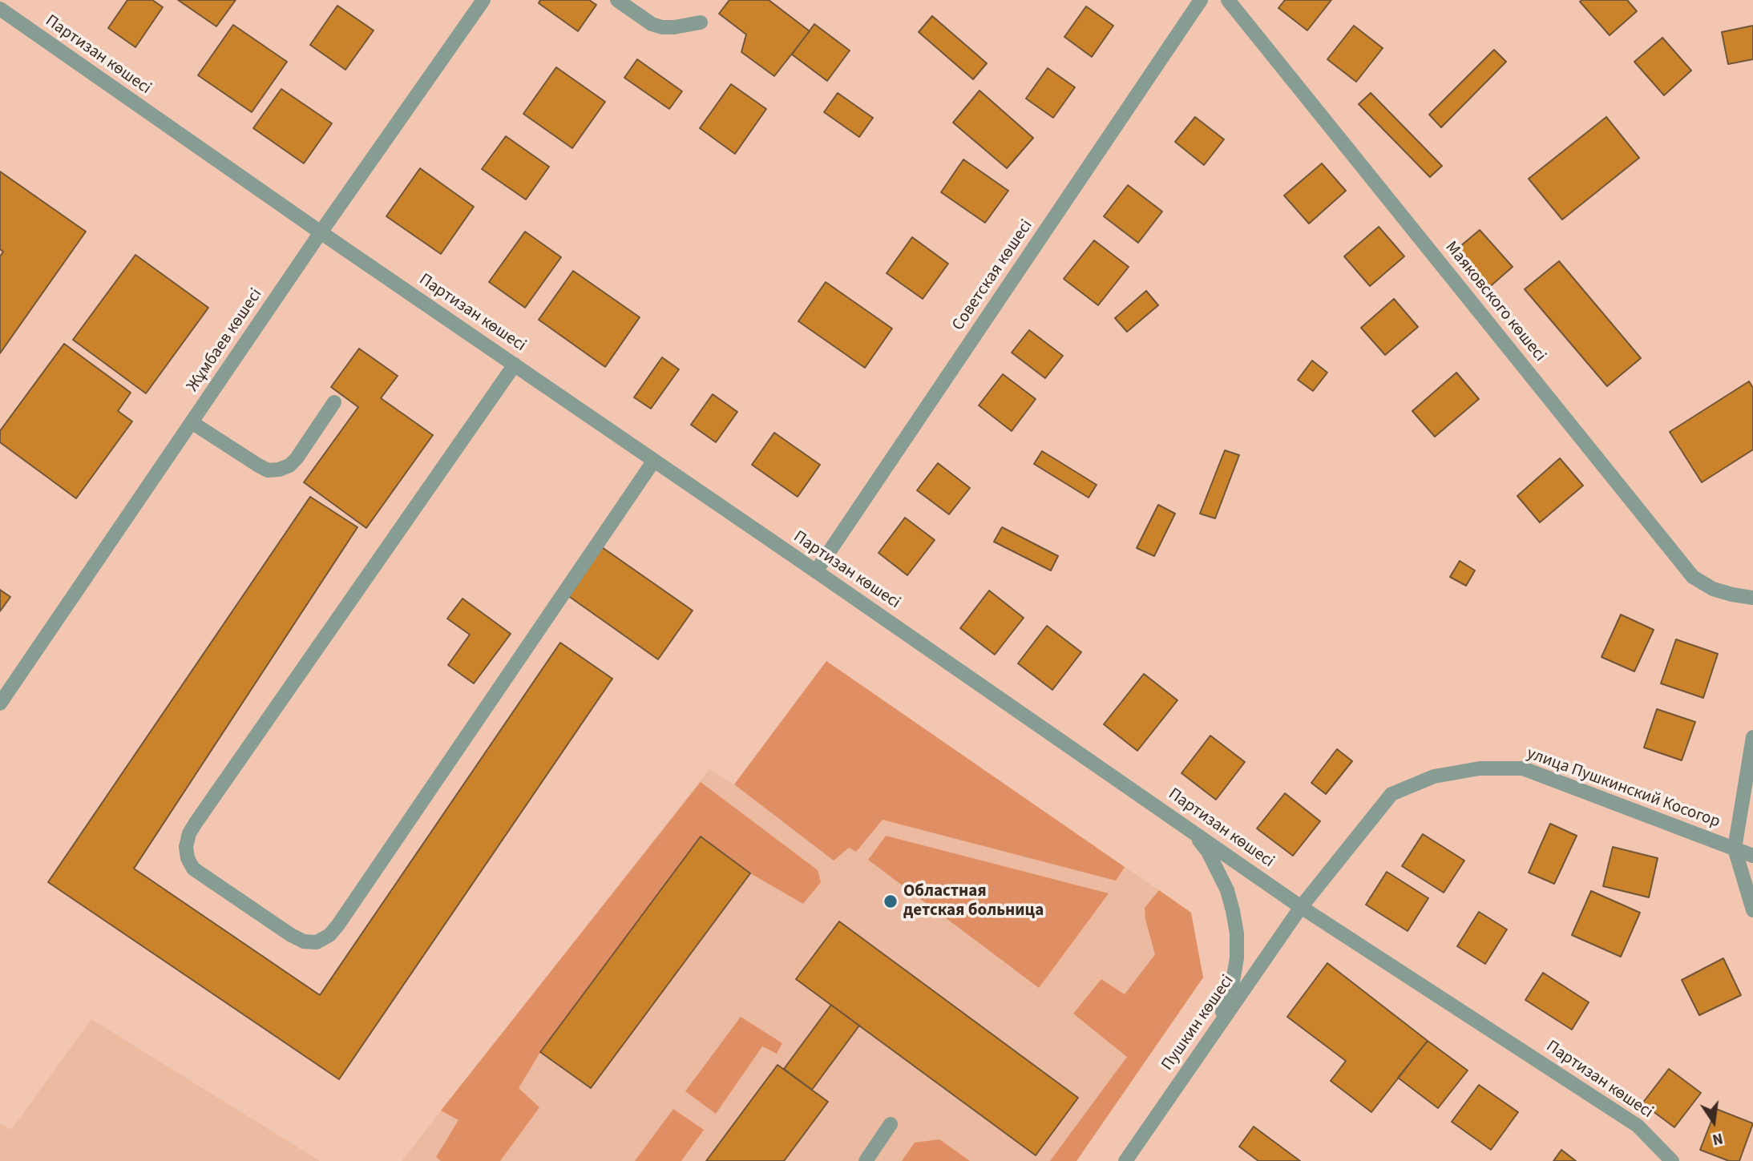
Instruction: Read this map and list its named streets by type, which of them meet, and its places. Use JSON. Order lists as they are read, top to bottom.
{
  "streets": {
    "street": [
      "Партизан көшесі",
      "Советская көшесі",
      "Маяковского көшесі",
      "Жұмбаев көшесі",
      "улица Пушкинский Косогор",
      "Пушкин көшесі"
    ]
  },
  "crossings": [
    ["Партизан көшесі", "Советская көшесі"],
    ["Партизан көшесі", "Жұмбаев көшесі"],
    ["Партизан көшесі", "улица Пушкинский Косогор"],
    ["Партизан көшесі", "Пушкин көшесі"],
    ["улица Пушкинский Косогор", "Пушкин көшесі"]
  ],
  "places": ["Областная детская больница"],
  "north": "bottom"
}
